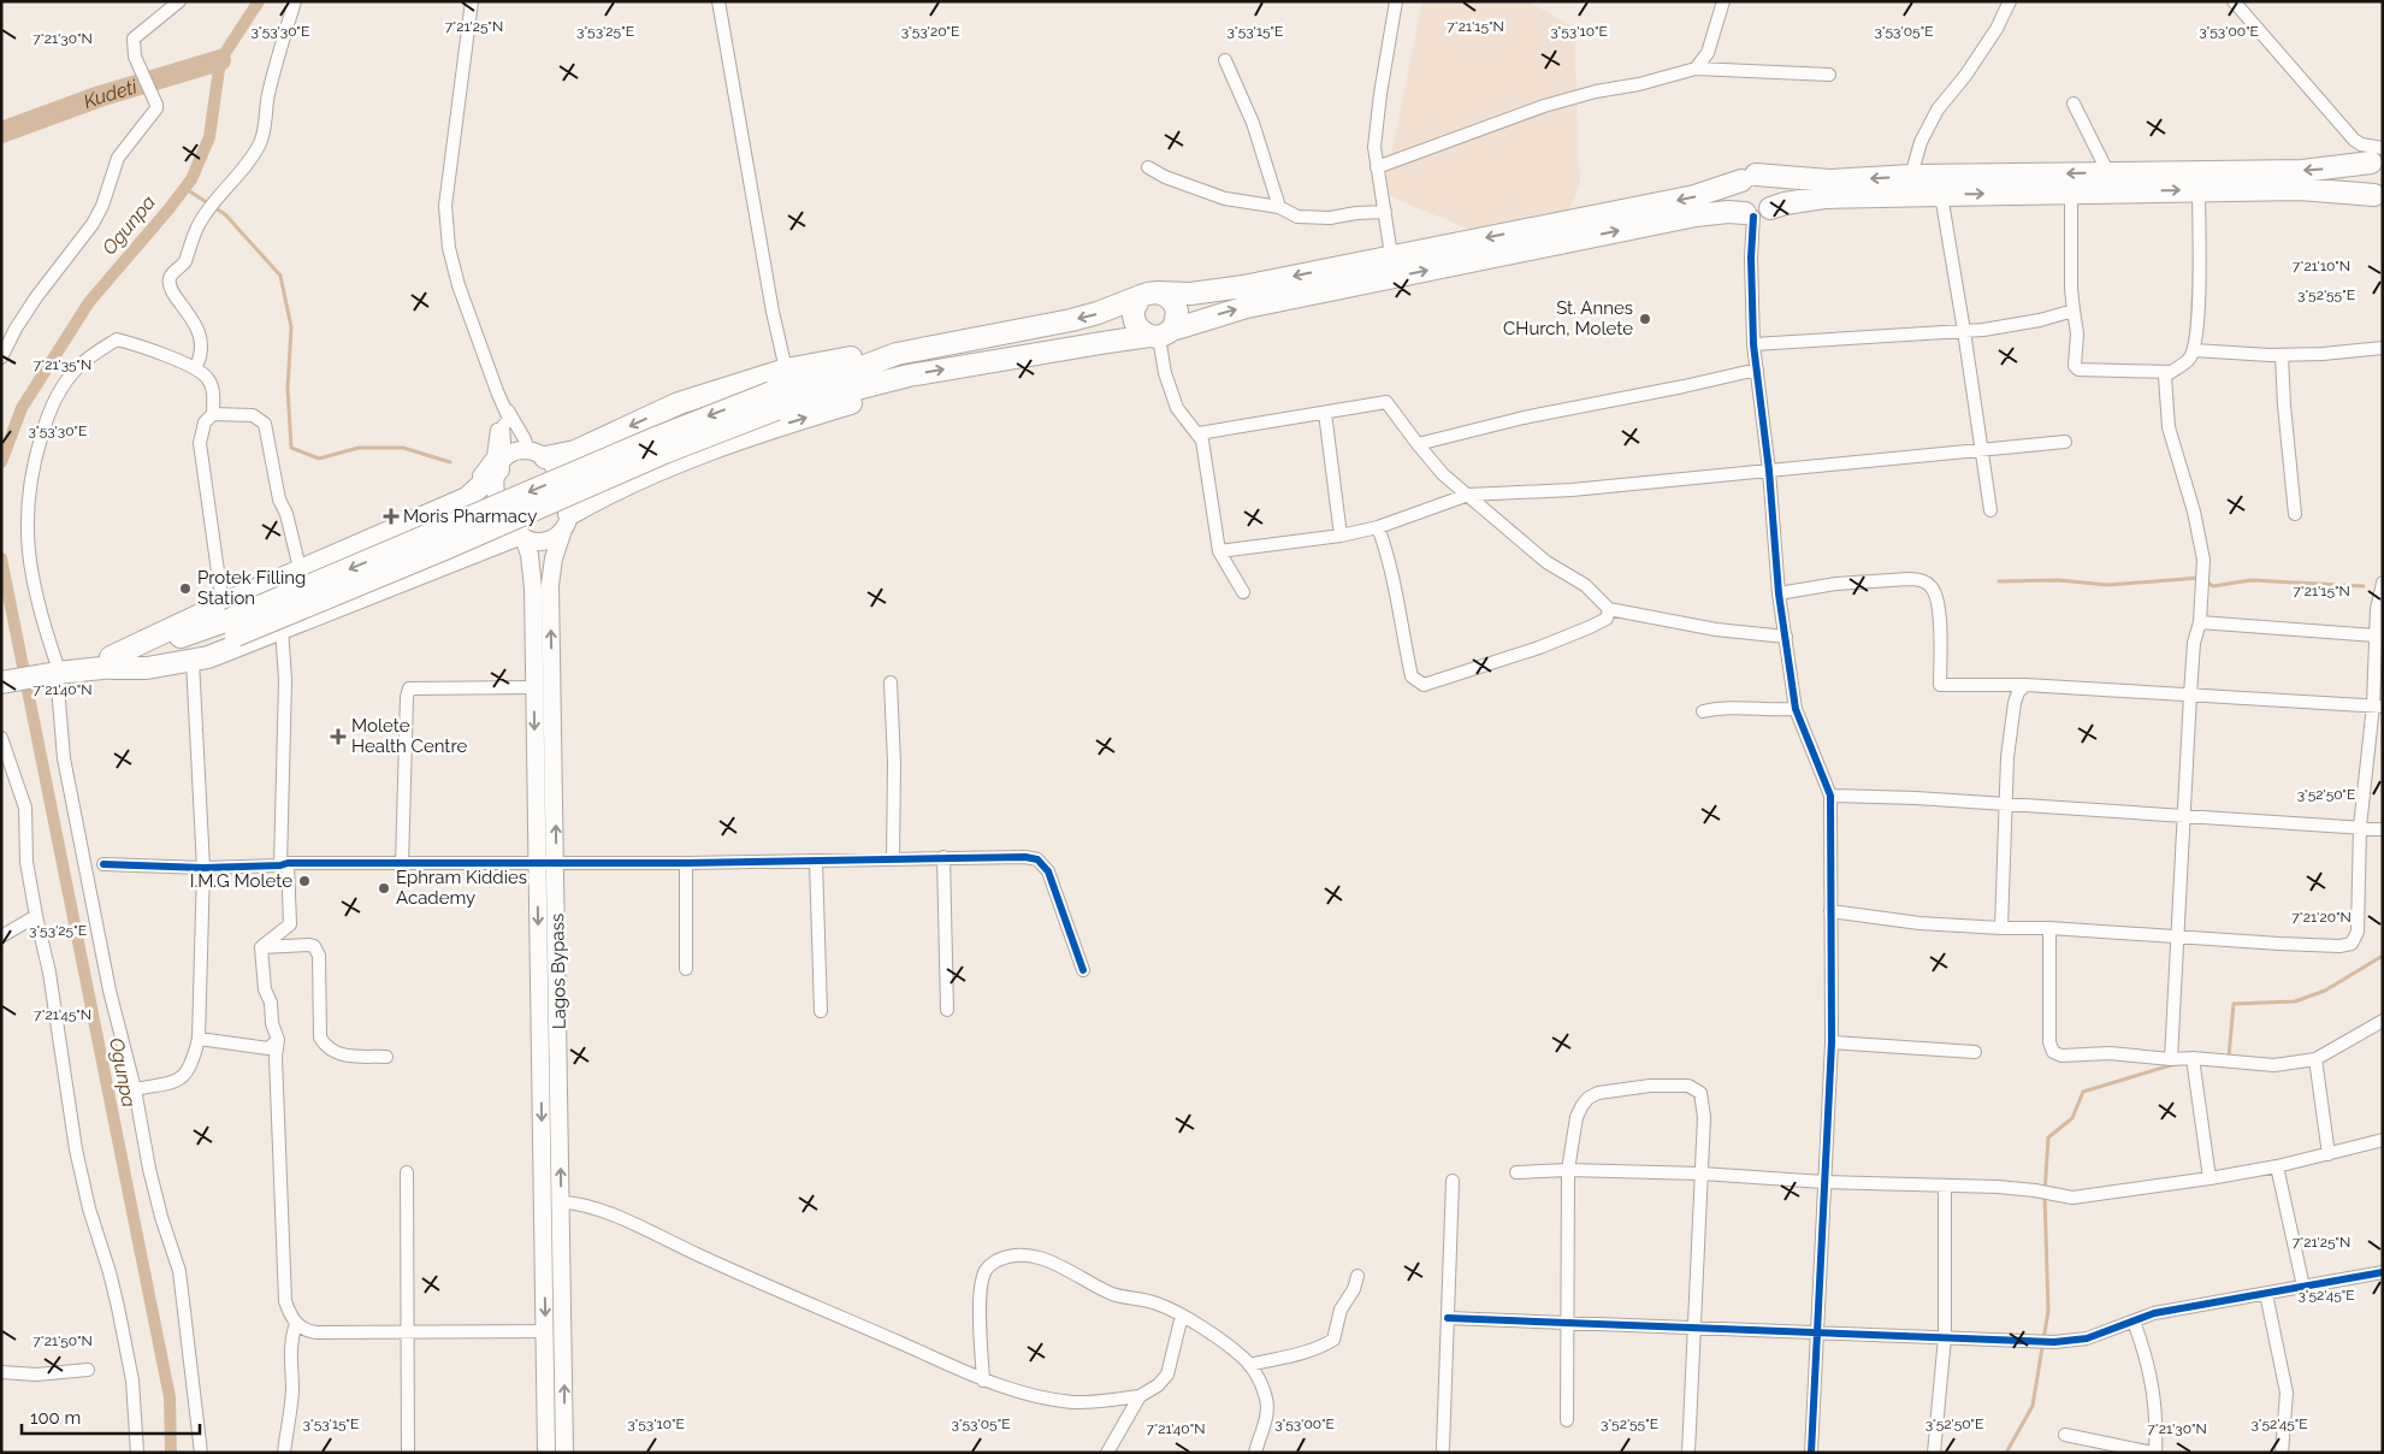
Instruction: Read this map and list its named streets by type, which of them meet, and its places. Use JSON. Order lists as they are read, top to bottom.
{
  "streets": {
    "main road": ["Lagos Bypass"]
  },
  "water": ["Kudeti", "Ogunpa"],
  "places": {
    "other": [
      "St. Annes CHurch, Molete",
      "Protek Filling Station",
      "I.M.G Molete",
      "Ephram Kiddies Academy"
    ],
    "health": ["Moris Pharmacy", "Molete Health Centre"]
  },
  "scale_bar": "100 m",
  "coordinates": [
    "7°21'25\"N",
    "7°21'15\"N",
    "3°53'20\"E",
    "3°53'15\"E",
    "3°53'10\"E",
    "3°53'05\"E",
    "3°53'00\"E",
    "3°53'30\"E",
    "3°53'25\"E",
    "7°21'30\"N",
    "7°21'10\"N",
    "3°52'55\"E",
    "7°21'35\"N",
    "7°21'40\"N",
    "3°52'50\"E",
    "7°21'20\"N",
    "7°21'45\"N",
    "3°52'45\"E",
    "7°21'50\"N"
  ]
}
